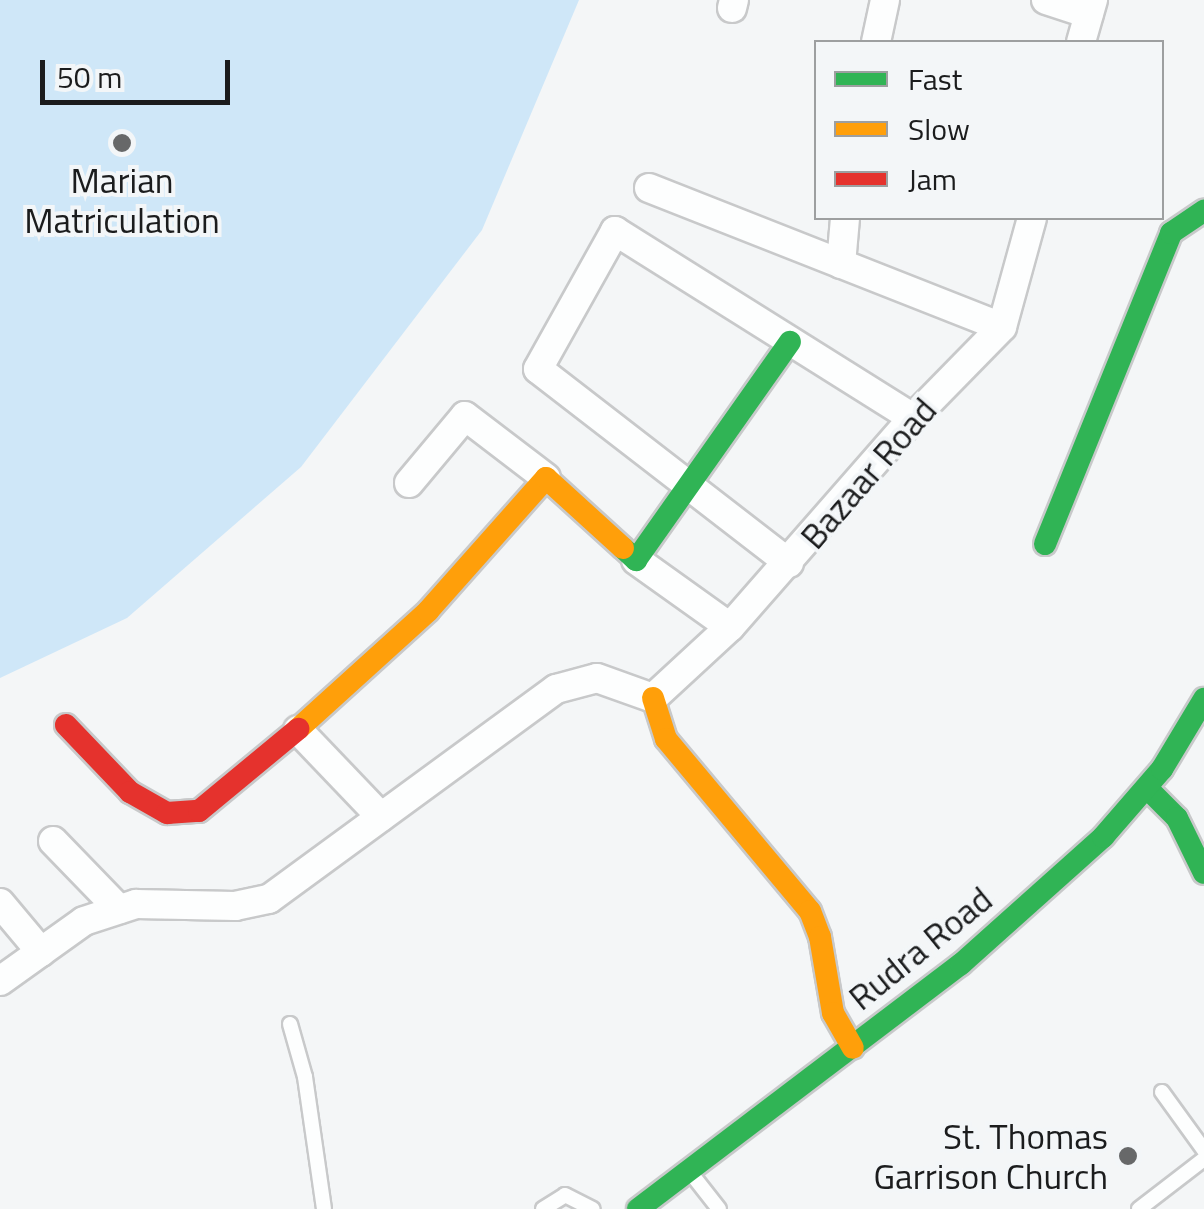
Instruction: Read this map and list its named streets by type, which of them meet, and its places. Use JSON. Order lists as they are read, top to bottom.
{
  "streets": {
    "street": ["Bazaar Road", "Rudra Road"]
  },
  "places": ["Marian Matriculation", "St. Thomas Garrison Church"],
  "legend": ["Fast", "Slow", "Jam"],
  "scale_bar": "50 m"
}
